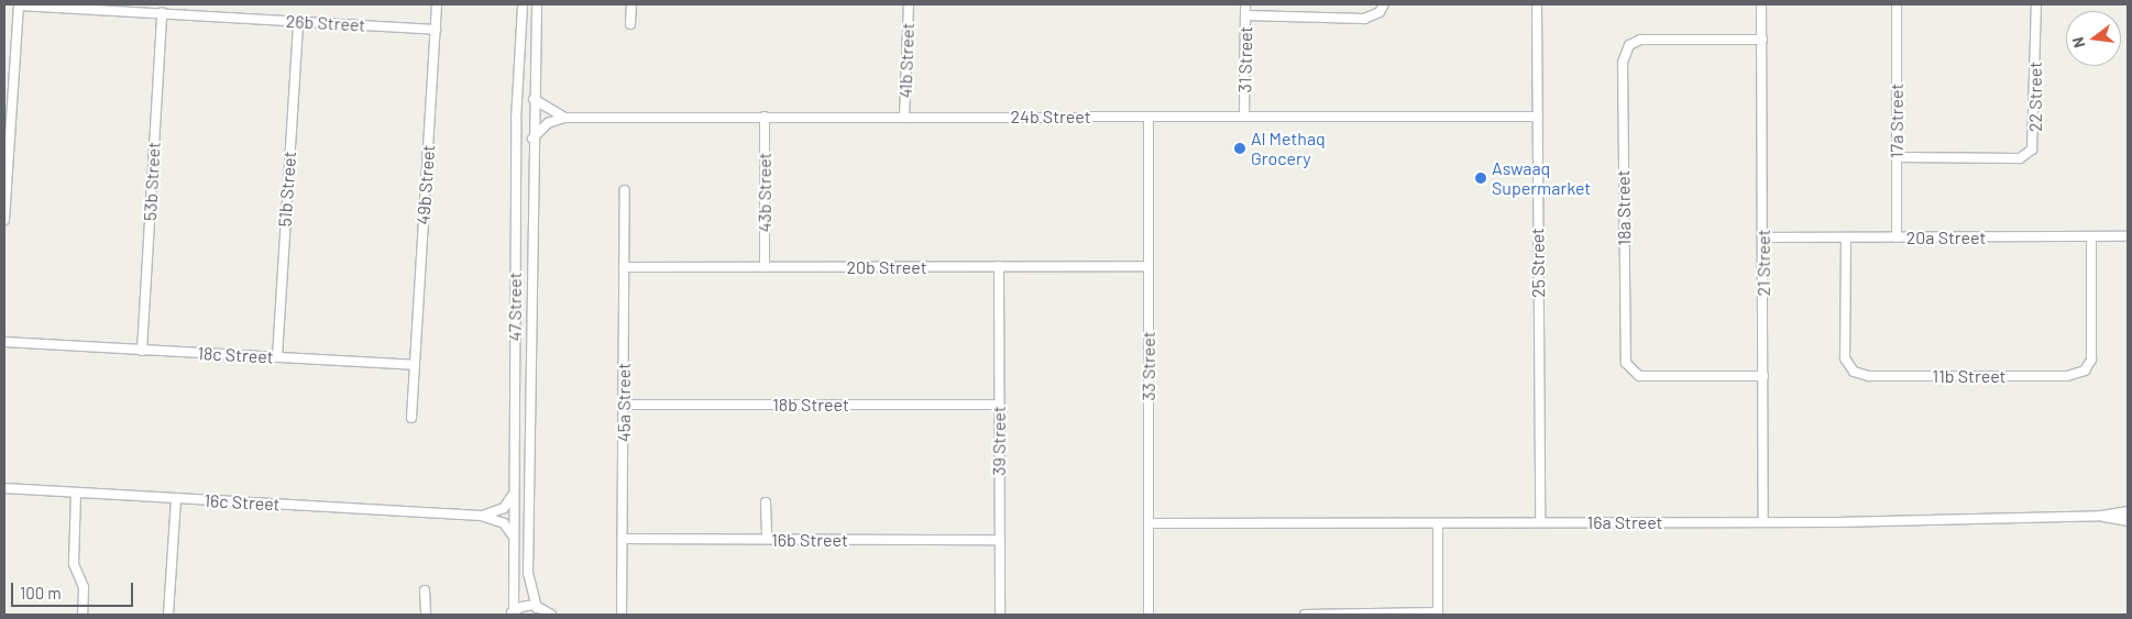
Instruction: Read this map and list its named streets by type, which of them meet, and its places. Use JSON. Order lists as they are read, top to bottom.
{
  "streets": {
    "street": [
      "26b Street",
      "31 Street",
      "41b Street",
      "22 Street",
      "24b Street",
      "17a Street",
      "53b Street",
      "49b Street",
      "51b Street",
      "43b Street",
      "18a Street",
      "20a Street",
      "25 Street",
      "21 Street",
      "20b Street",
      "47 Street",
      "18c Street",
      "33 Street",
      "11b Street",
      "45a Street",
      "18b Street",
      "39 Street",
      "16c Street",
      "16a Street",
      "16b Street"
    ]
  },
  "crossings": [
    ["26b Street", "53b Street"],
    ["26b Street", "49b Street"],
    ["26b Street", "51b Street"],
    ["31 Street", "24b Street"],
    ["41b Street", "24b Street"],
    ["22 Street", "17a Street"],
    ["24b Street", "43b Street"],
    ["24b Street", "25 Street"],
    ["24b Street", "47 Street"],
    ["24b Street", "33 Street"],
    ["17a Street", "20a Street"],
    ["53b Street", "18c Street"],
    ["49b Street", "18c Street"],
    ["51b Street", "18c Street"],
    ["43b Street", "20b Street"],
    ["18a Street", "21 Street"],
    ["20a Street", "21 Street"],
    ["20a Street", "11b Street"],
    ["25 Street", "16a Street"],
    ["21 Street", "16a Street"],
    ["20b Street", "33 Street"],
    ["20b Street", "45a Street"],
    ["20b Street", "39 Street"],
    ["47 Street", "16c Street"],
    ["33 Street", "16a Street"],
    ["45a Street", "18b Street"],
    ["45a Street", "16b Street"],
    ["18b Street", "39 Street"],
    ["39 Street", "16b Street"]
  ],
  "places": ["Al Methaq Grocery", "Aswaaq Supermarket"],
  "scale_bar": "100 m",
  "north": "left"
}
